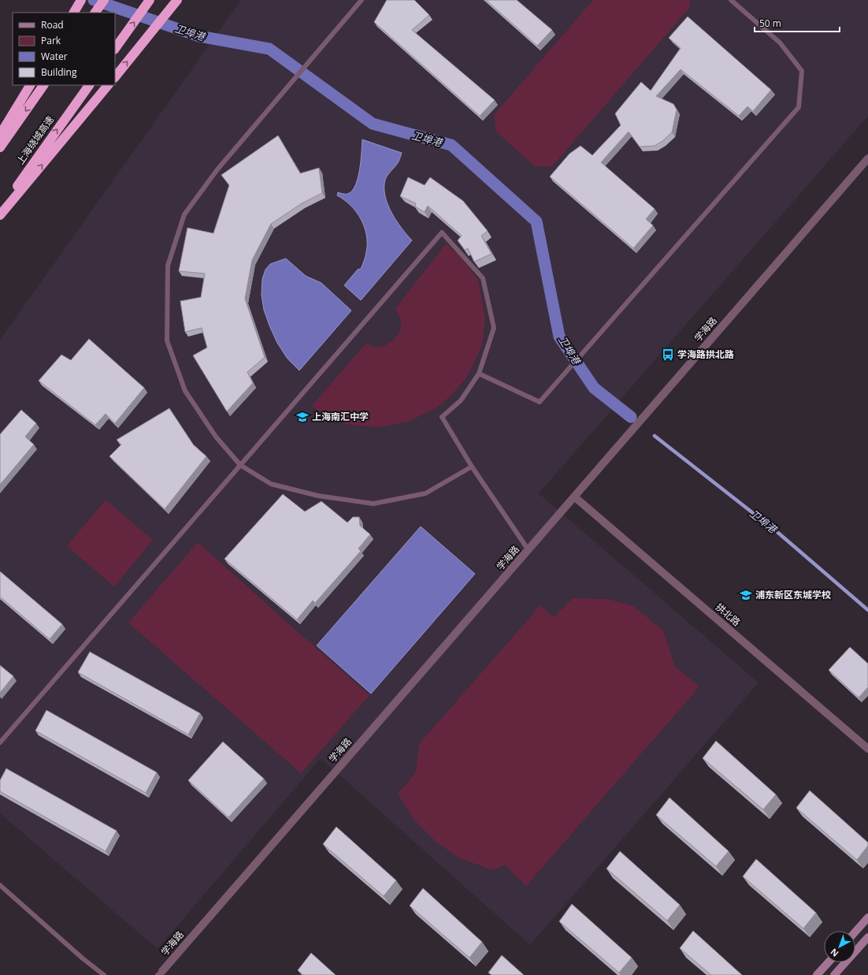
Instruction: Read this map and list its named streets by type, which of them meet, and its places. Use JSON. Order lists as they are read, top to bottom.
{
  "streets": {
    "highway": ["上海绕城高速"],
    "street": ["学海路", "拱北路"]
  },
  "crossings": [
    ["学海路", "拱北路"]
  ],
  "water": ["卫埠港"],
  "places": {
    "bus stop": ["学海路拱北路"],
    "school or university": ["上海南汇中学", "浦东新区东城学校"]
  },
  "legend": [
    "Road",
    "Park",
    "Water",
    "Building"
  ],
  "scale_bar": "50 m",
  "north": "bottom left"
}
